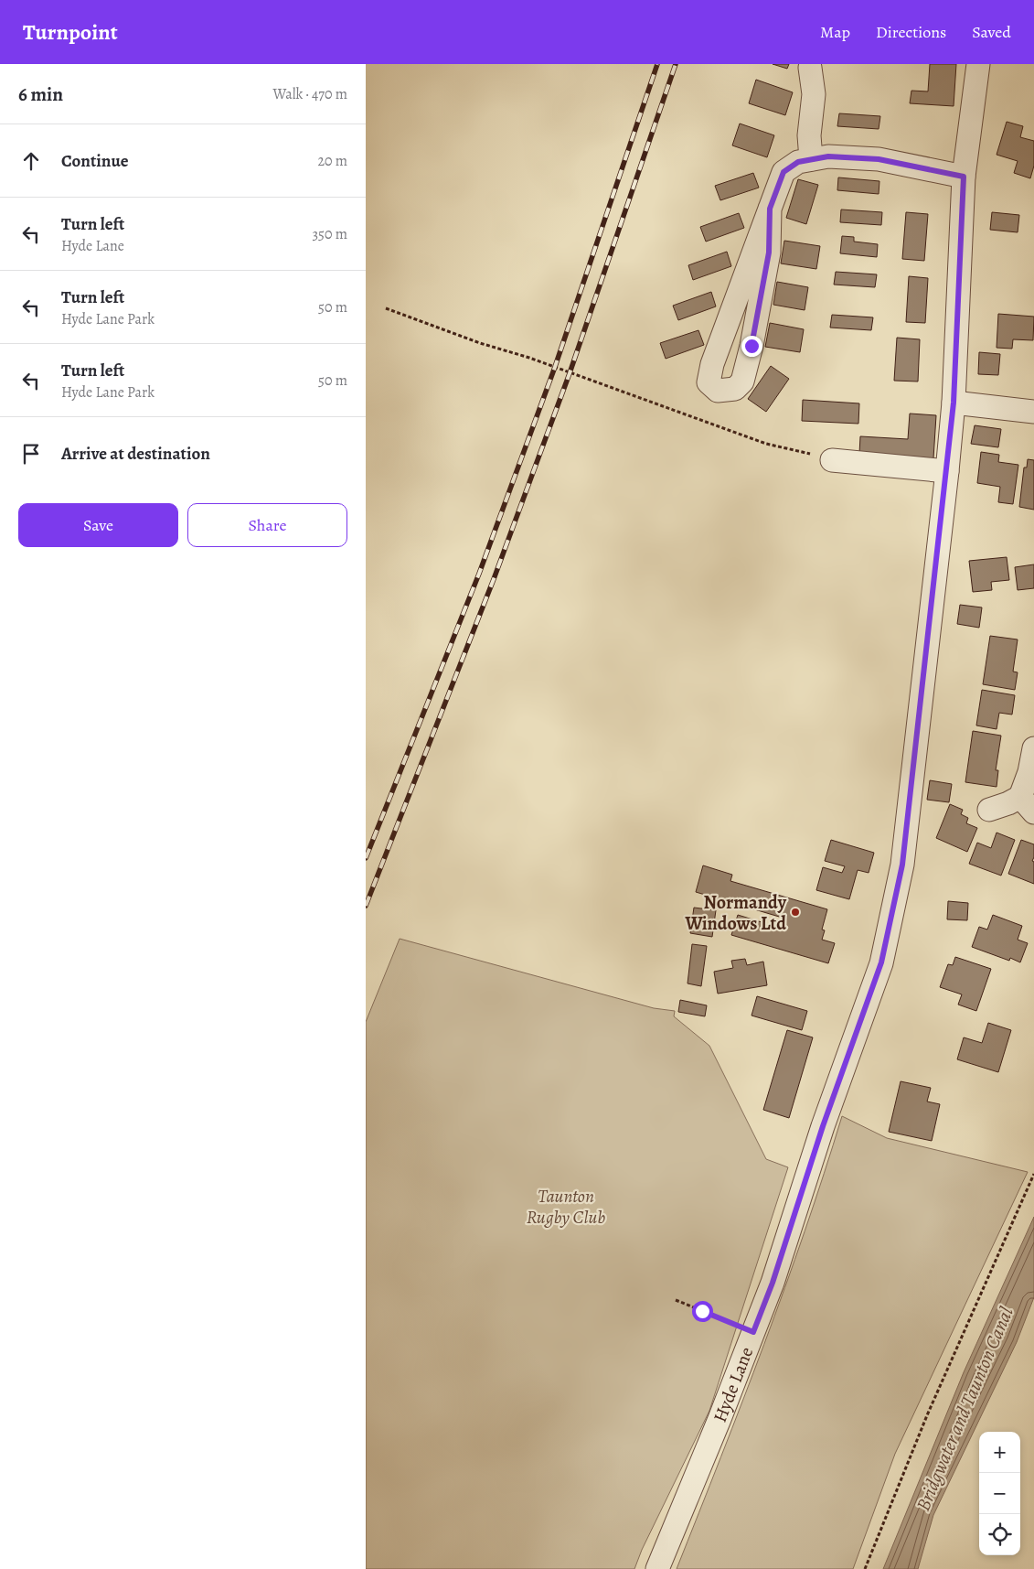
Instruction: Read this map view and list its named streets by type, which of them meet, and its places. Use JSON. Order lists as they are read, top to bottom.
{
  "streets": {
    "street": ["Hyde Lane"]
  },
  "water": ["Bridgwater and Taunton Canal"],
  "parks": ["Taunton Rugby Club"],
  "places": ["Normandy Windows Ltd"],
  "page": {
    "header": "Turnpoint",
    "nav": ["Map", "Directions", "Saved"],
    "heading": ["6 min", "Walk · 470 m"],
    "list": [
      ["Continue", "20 m"],
      ["Turn left", "Hyde Lane", "350 m"],
      ["Turn left", "Hyde Lane Park", "50 m"],
      ["Turn left", "Hyde Lane Park", "50 m"],
      "Arrive at destination"
    ],
    "buttons": ["Save", "Share"],
    "map_buttons": ["+", "−"]
  }
}
